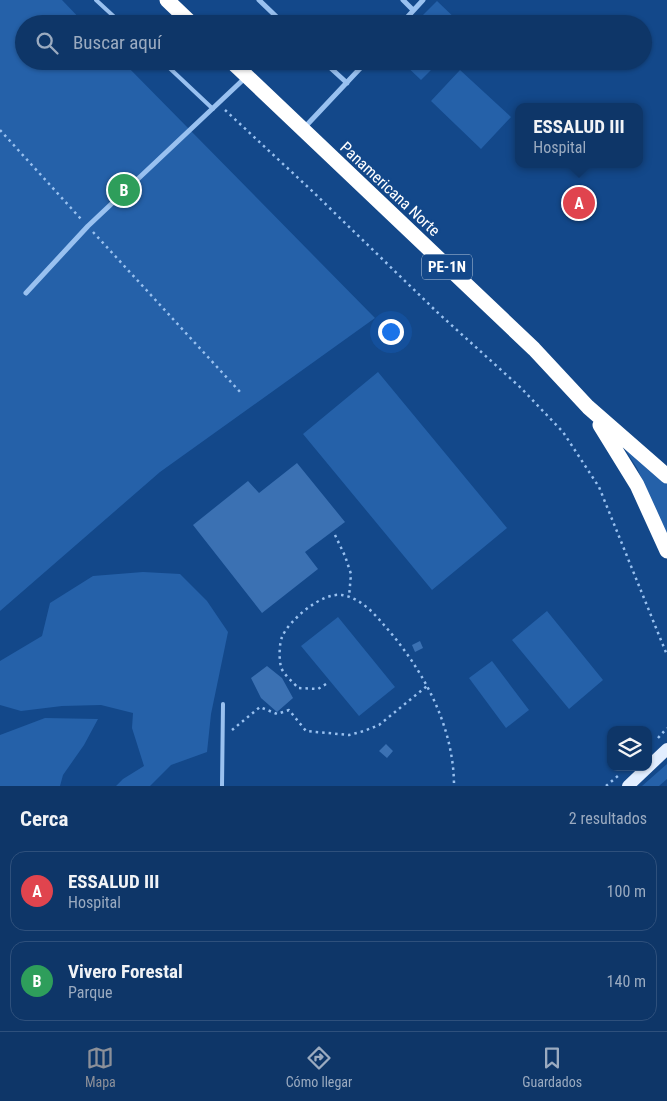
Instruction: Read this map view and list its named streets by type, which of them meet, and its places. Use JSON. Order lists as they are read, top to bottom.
{
  "streets": {
    "highway": ["Panamericana Norte", "PE-1N"]
  },
  "page": {
    "search": "Buscar aquí",
    "popup": ["ESSALUD III", "Hospital"],
    "pins": ["B", "A"],
    "heading": ["Cerca", "2 resultados"],
    "list": [
      {
        "mark": "A",
        "name": "ESSALUD III",
        "note": "Hospital",
        "value": "100 m"
      },
      {
        "mark": "B",
        "name": "Vivero Forestal",
        "note": "Parque",
        "value": "140 m"
      }
    ],
    "nav": ["Mapa", "Cómo llegar", "Guardados"]
  }
}
